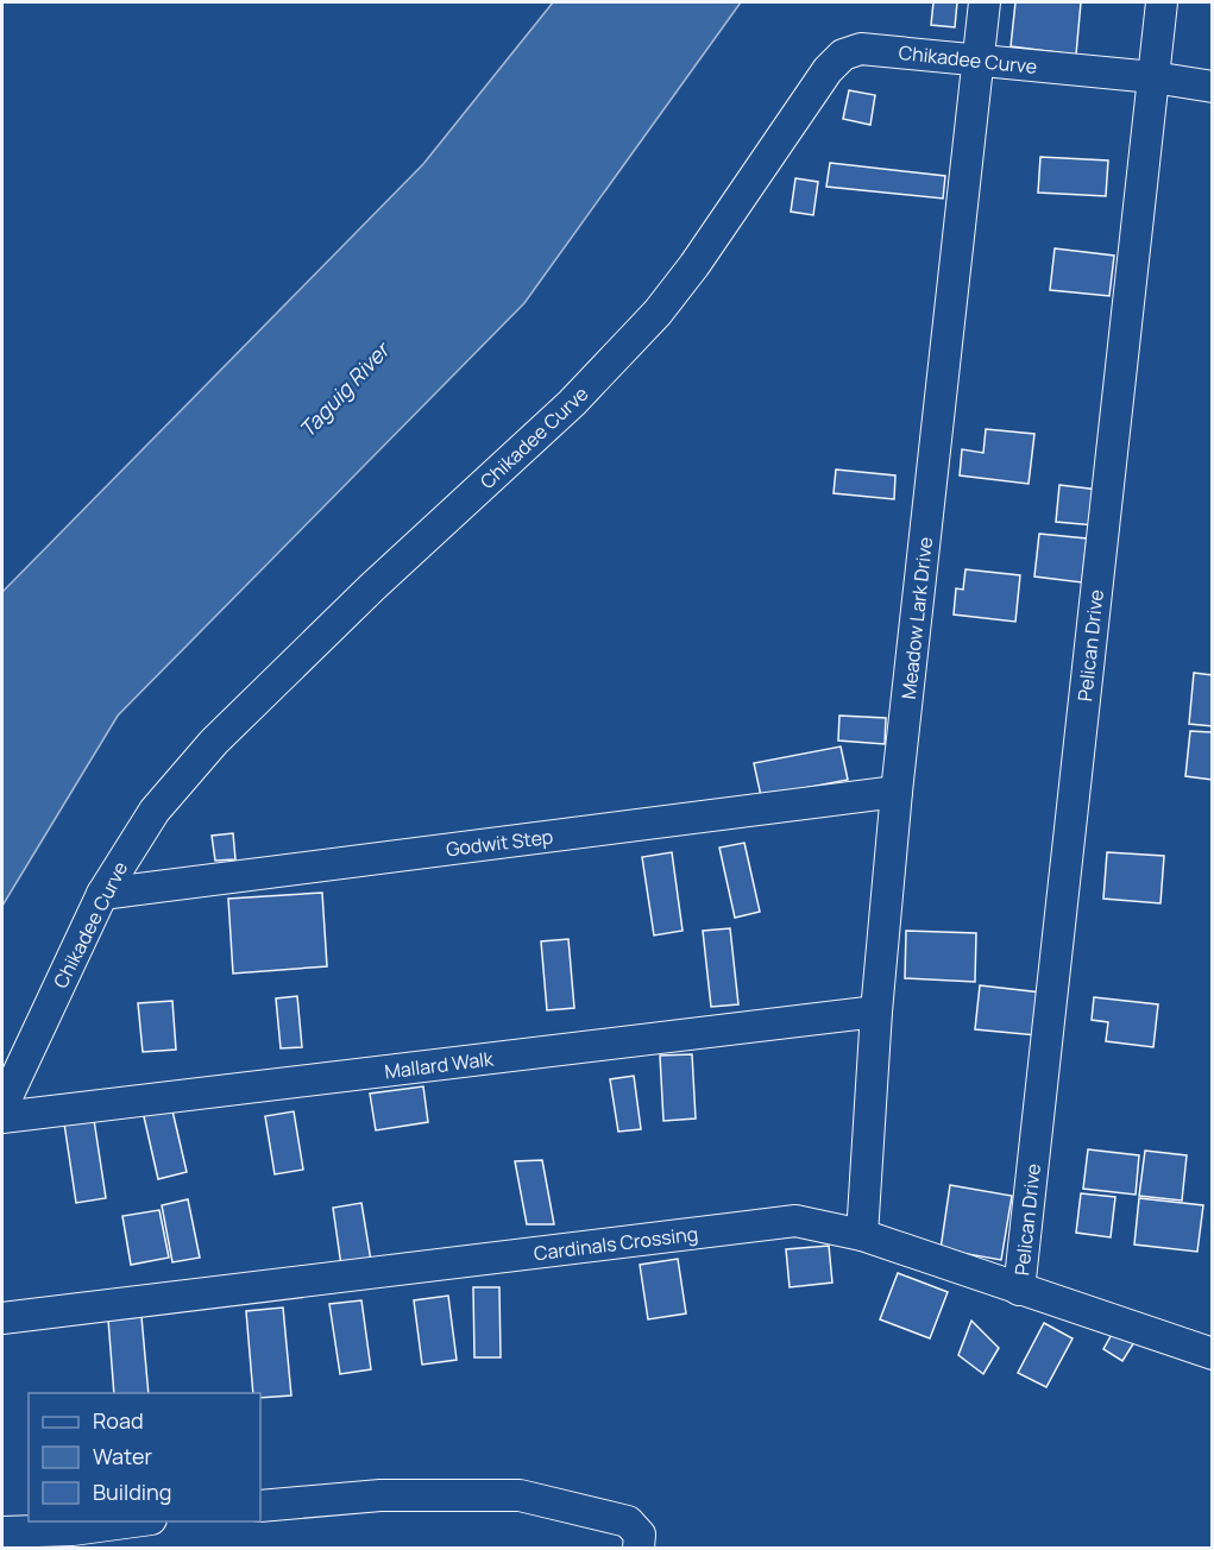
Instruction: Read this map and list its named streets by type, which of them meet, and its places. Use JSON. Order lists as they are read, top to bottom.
{
  "streets": {
    "street": [
      "Chikadee Curve",
      "Meadow Lark Drive",
      "Pelican Drive",
      "Godwit Step",
      "Mallard Walk",
      "Cardinals Crossing"
    ]
  },
  "crossings": [
    ["Chikadee Curve", "Meadow Lark Drive"],
    ["Chikadee Curve", "Pelican Drive"],
    ["Chikadee Curve", "Godwit Step"],
    ["Meadow Lark Drive", "Godwit Step"],
    ["Meadow Lark Drive", "Mallard Walk"],
    ["Meadow Lark Drive", "Cardinals Crossing"],
    ["Pelican Drive", "Cardinals Crossing"]
  ],
  "water": ["Taguig River"],
  "legend": ["Road", "Water", "Building"]
}
